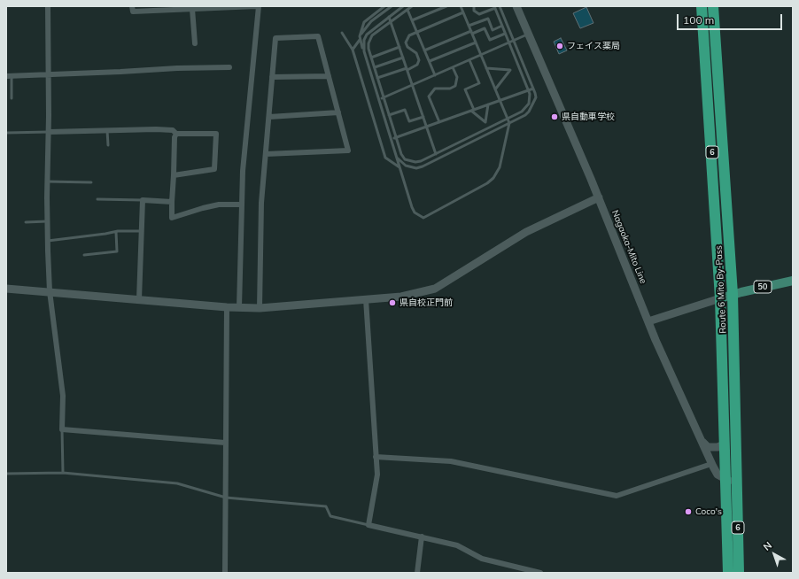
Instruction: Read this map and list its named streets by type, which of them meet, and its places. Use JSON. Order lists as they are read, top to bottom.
{
  "streets": {
    "highway": ["6", "Route 6 Mito By-Pass"],
    "main road": ["50"],
    "street": ["Nagaoka-Mito Line"]
  },
  "crossings": [
    ["Nagaoka-Mito Line", "Route 6 Mito By-Pass"],
    ["50", "Route 6 Mito By-Pass"]
  ],
  "places": [
    "フェイス薬局",
    "県自動車学校",
    "県自校正門前",
    "Coco's"
  ],
  "scale_bar": "100 m",
  "north": "top left"
}
